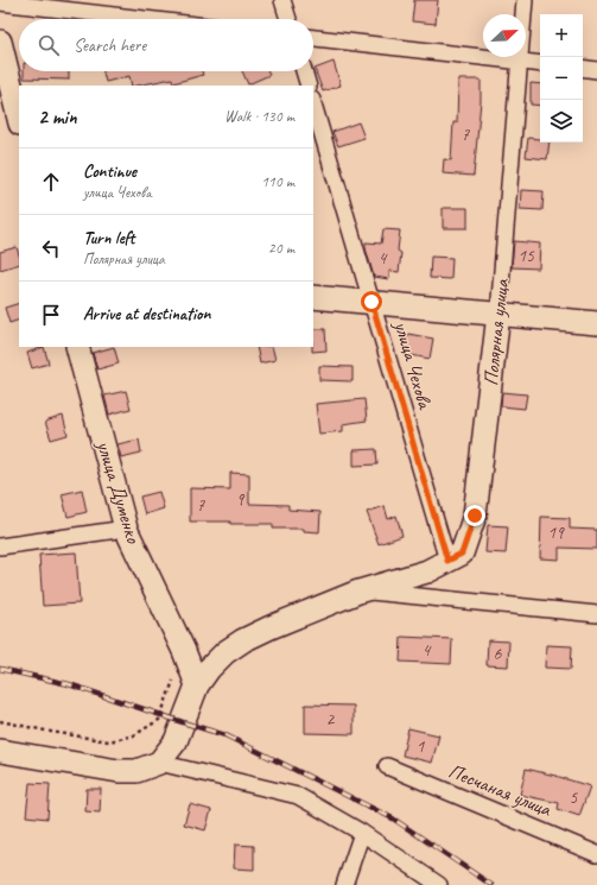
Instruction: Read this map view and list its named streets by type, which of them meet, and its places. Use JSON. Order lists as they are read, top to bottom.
{
  "streets": {
    "main road": ["Полярная улица", "улица Думенко"],
    "street": ["улица Чехова", "Песчаная улица"]
  },
  "crossings": [
    ["Полярная улица", "улица Чехова"],
    ["Полярная улица", "улица Думенко"]
  ],
  "house_numbers": [
    "7",
    "15",
    "4",
    "9",
    "7",
    "19",
    "4",
    "6",
    "2",
    "1",
    "5"
  ],
  "north": "top right",
  "page": {
    "map_buttons": ["+", "−"],
    "search": "Search here",
    "heading": ["2 min", "Walk · 130 m"],
    "list": [
      ["Continue", "улица Чехова", "110 m"],
      ["Turn left", "Полярная улица", "20 m"],
      "Arrive at destination"
    ]
  }
}
